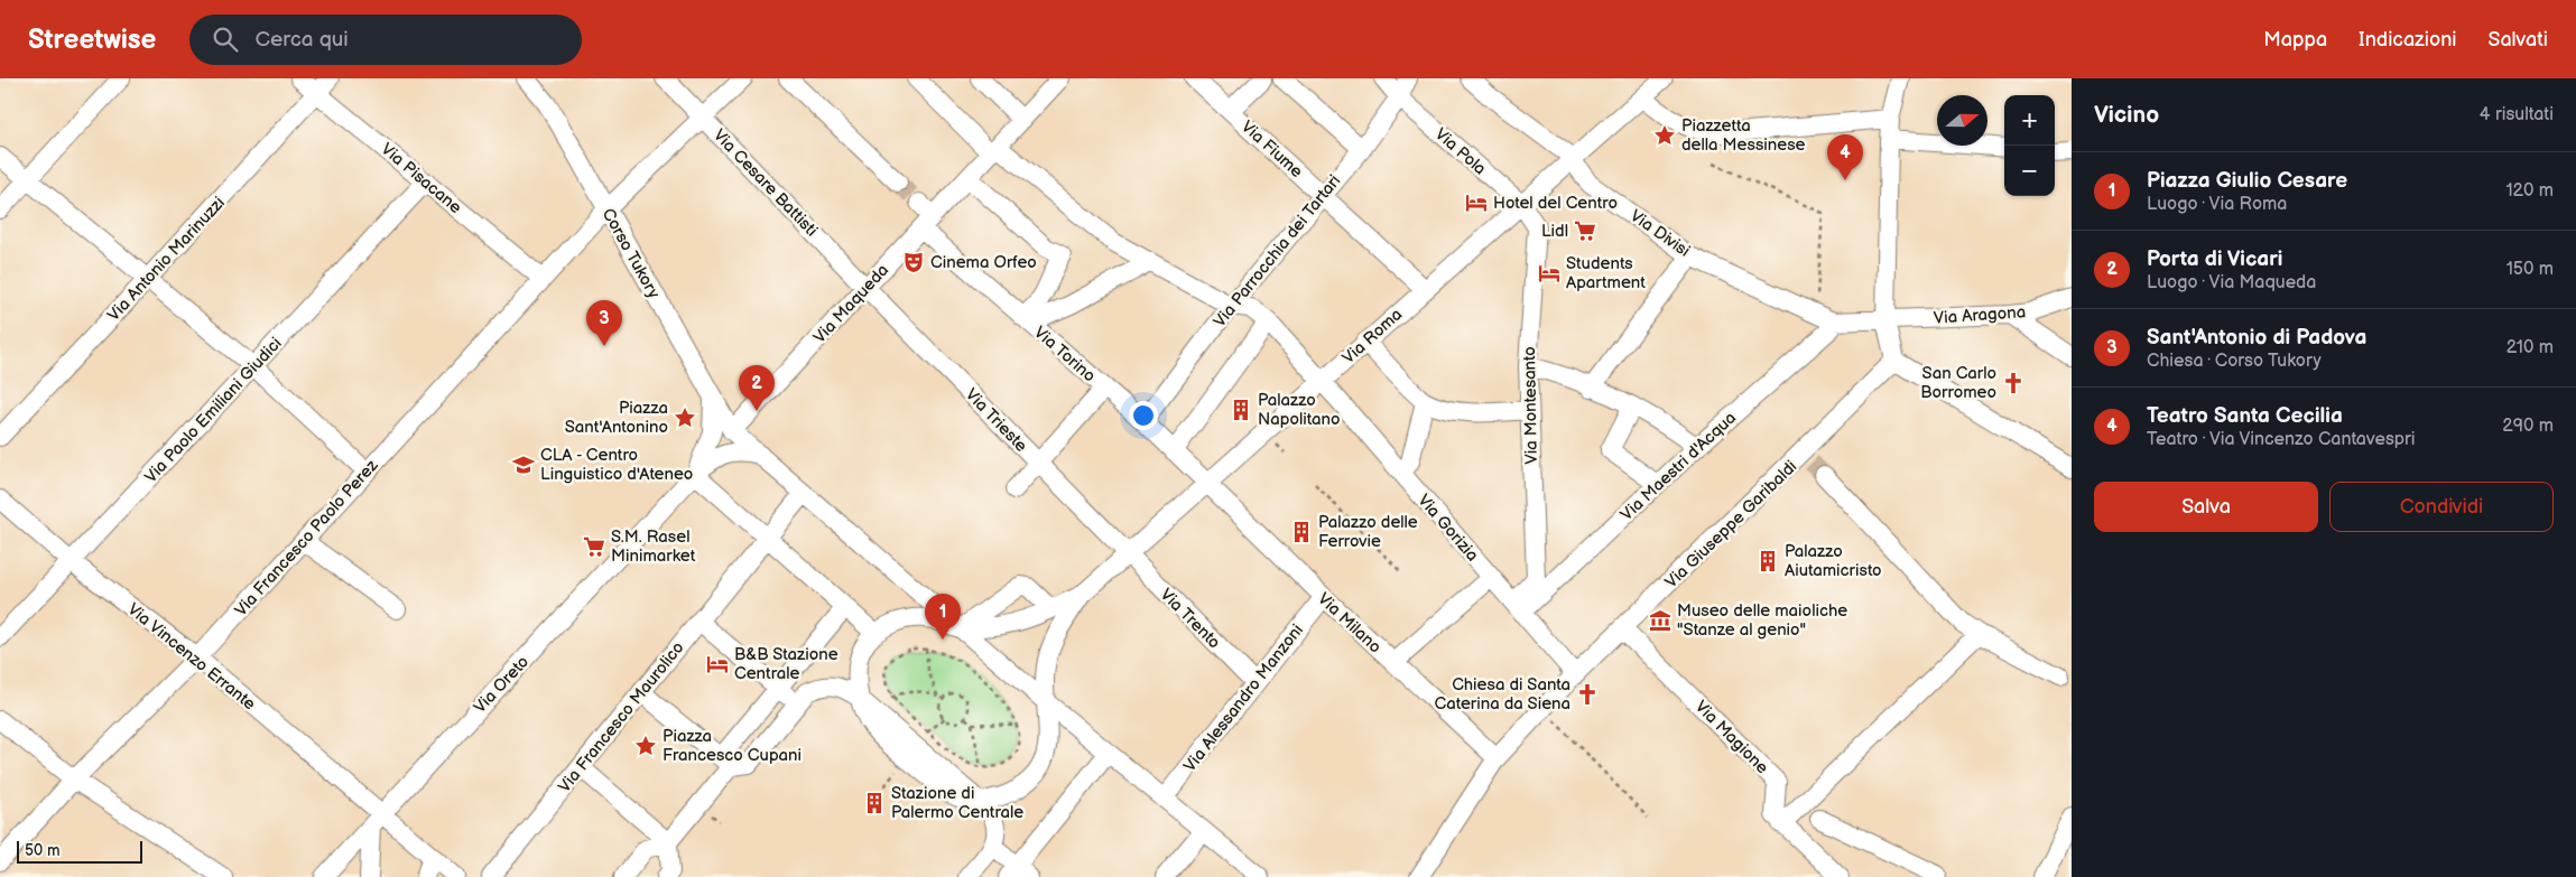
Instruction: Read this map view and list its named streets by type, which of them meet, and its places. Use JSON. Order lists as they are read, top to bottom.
{
  "streets": {
    "street": [
      "Via Fiume",
      "Via Pola",
      "Via Pisacane",
      "Via Cesare Battisti",
      "Via Divisi",
      "Via Parrocchia dei Tartari",
      "Corso Tukory",
      "Via Antonio Marinuzzi",
      "Via Maqueda",
      "Via Aragona",
      "Via Roma",
      "Via Torino",
      "Via Montesanto",
      "Via Paolo Emiliani Giudici",
      "Via Trieste",
      "Via Maestri d'Acqua",
      "Via Giuseppe Garibaldi",
      "Via Gorizia",
      "Via Francesco Paolo Perez",
      "Via Trento",
      "Via Milano",
      "Via Vincenzo Errante",
      "Via Oreto",
      "Via Alessandro Manzoni",
      "Via Francesco Maurolico",
      "Via Magione"
    ]
  },
  "crossings": [
    ["Via Fiume", "Via Parrocchia dei Tartari"],
    ["Via Fiume", "Via Roma"],
    ["Via Pola", "Via Parrocchia dei Tartari"],
    ["Via Pola", "Via Roma"],
    ["Via Pola", "Via Montesanto"],
    ["Via Pisacane", "Via Antonio Marinuzzi"],
    ["Via Pisacane", "Via Paolo Emiliani Giudici"],
    ["Via Pisacane", "Via Francesco Paolo Perez"],
    ["Via Cesare Battisti", "Via Maqueda"],
    ["Via Cesare Battisti", "Via Trieste"],
    ["Via Cesare Battisti", "Via Francesco Paolo Perez"],
    ["Via Divisi", "Via Aragona"],
    ["Via Divisi", "Via Roma"],
    ["Via Divisi", "Via Maestri d'Acqua"],
    ["Via Parrocchia dei Tartari", "Via Torino"],
    ["Via Parrocchia dei Tartari", "Via Gorizia"],
    ["Corso Tukory", "Via Maqueda"],
    ["Corso Tukory", "Via Francesco Paolo Perez"],
    ["Corso Tukory", "Via Alessandro Manzoni"],
    ["Corso Tukory", "Via Francesco Maurolico"],
    ["Via Maqueda", "Via Torino"],
    ["Via Maqueda", "Via Trieste"],
    ["Via Maqueda", "Via Gorizia"],
    ["Via Roma", "Via Torino"],
    ["Via Roma", "Via Montesanto"],
    ["Via Roma", "Via Trieste"],
    ["Via Roma", "Via Gorizia"],
    ["Via Roma", "Via Trento"],
    ["Via Roma", "Via Milano"],
    ["Via Torino", "Via Milano"],
    ["Via Montesanto", "Via Maestri d'Acqua"],
    ["Via Montesanto", "Via Gorizia"],
    ["Via Paolo Emiliani Giudici", "Via Vincenzo Errante"],
    ["Via Trieste", "Via Trento"],
    ["Via Maestri d'Acqua", "Via Gorizia"],
    ["Via Giuseppe Garibaldi", "Via Gorizia"],
    ["Via Giuseppe Garibaldi", "Via Milano"],
    ["Via Giuseppe Garibaldi", "Via Magione"],
    ["Via Francesco Paolo Perez", "Via Vincenzo Errante"],
    ["Via Trento", "Via Alessandro Manzoni"],
    ["Via Milano", "Via Alessandro Manzoni"],
    ["Via Vincenzo Errante", "Via Oreto"]
  ],
  "places": {
    "place": ["Piazzetta della Messinese", "Piazza Sant'Antonino", "Piazza Francesco Cupani"],
    "hotel": ["Hotel del Centro", "Students Apartment", "B&B Stazione Centrale"],
    "supermarket": ["Lidl", "S.M. Rasel Minimarket"],
    "theatre": ["Cinema Orfeo"],
    "church": ["San Carlo Borromeo", "Chiesa di Santa Caterina da Siena"],
    "building": [
      "Palazzo Napolitano",
      "Palazzo delle Ferrovie",
      "Palazzo Aiutamicristo",
      "Stazione di Palermo Centrale"
    ],
    "school or university": ["CLA - Centro Linguistico d'Ateneo"],
    "museum": ["Museo delle maioliche \"Stanze al genio\""]
  },
  "scale_bar": "50 m",
  "north": "right",
  "page": {
    "header": "Streetwise",
    "search": "Cerca qui",
    "nav": ["Mappa", "Indicazioni", "Salvati"],
    "heading": ["Vicino", "4 risultati"],
    "map_buttons": ["+", "−"],
    "pins": [
      "4",
      "3",
      "2",
      "1"
    ],
    "list": [
      {
        "mark": "1",
        "name": "Piazza Giulio Cesare",
        "note": "Luogo · Via Roma",
        "value": "120 m"
      },
      {
        "mark": "2",
        "name": "Porta di Vicari",
        "note": "Luogo · Via Maqueda",
        "value": "150 m"
      },
      {
        "mark": "3",
        "name": "Sant'Antonio di Padova",
        "note": "Chiesa · Corso Tukory",
        "value": "210 m"
      },
      {
        "mark": "4",
        "name": "Teatro Santa Cecilia",
        "note": "Teatro · Via Vincenzo Cantavespri",
        "value": "290 m"
      }
    ],
    "buttons": ["Salva", "Condividi"],
    "scale": "50 m"
  }
}
